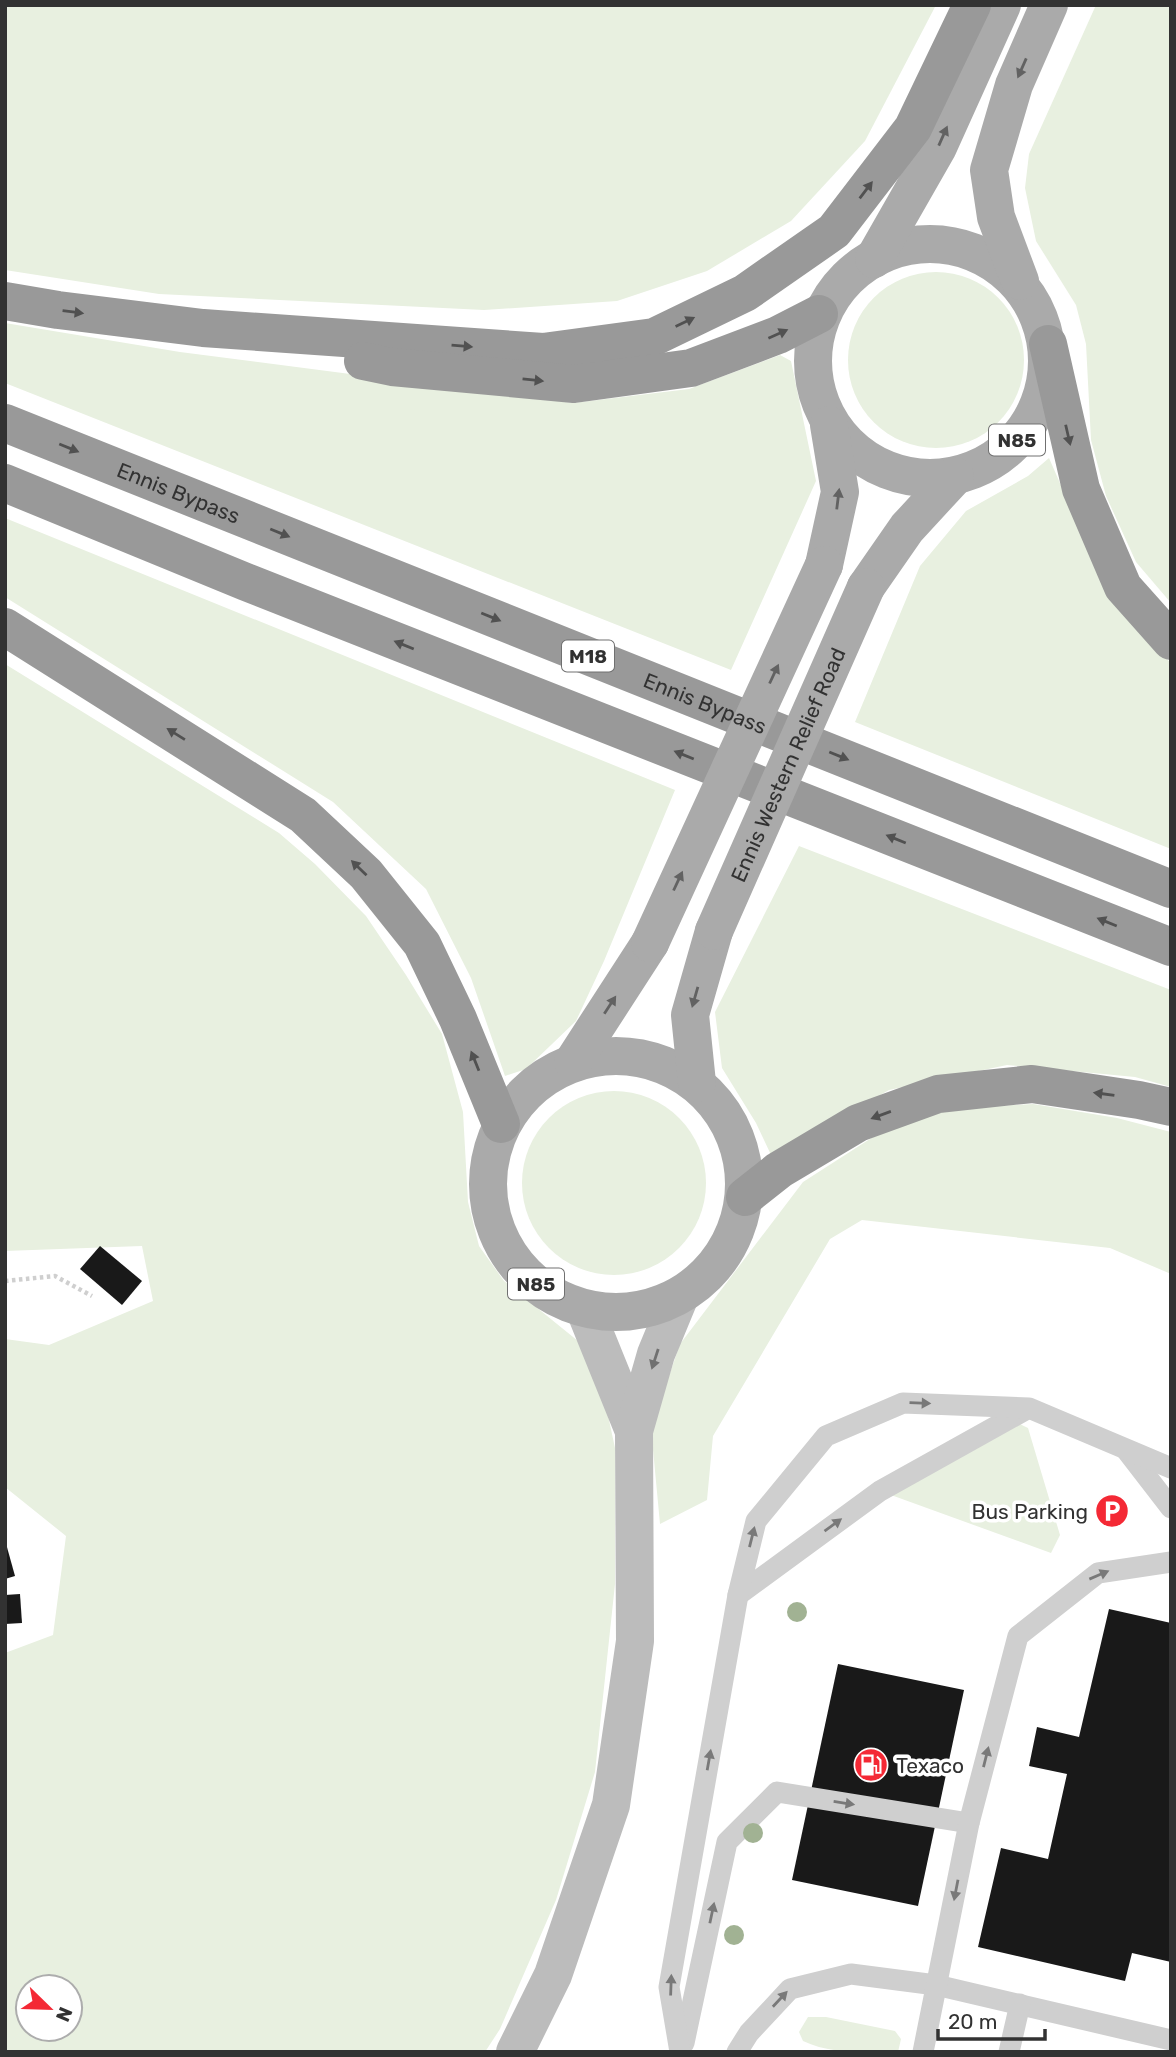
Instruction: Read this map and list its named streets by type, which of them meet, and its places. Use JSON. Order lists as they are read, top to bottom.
{
  "streets": {
    "highway": ["Ennis Bypass", "M18"],
    "main road": ["N85", "Ennis Western Relief Road"]
  },
  "crossings": [
    ["N85", "Ennis Western Relief Road"]
  ],
  "places": {
    "parking": ["Bus Parking"],
    "fuel station": ["Texaco"]
  },
  "scale_bar": "20 m",
  "north": "bottom right"
}
